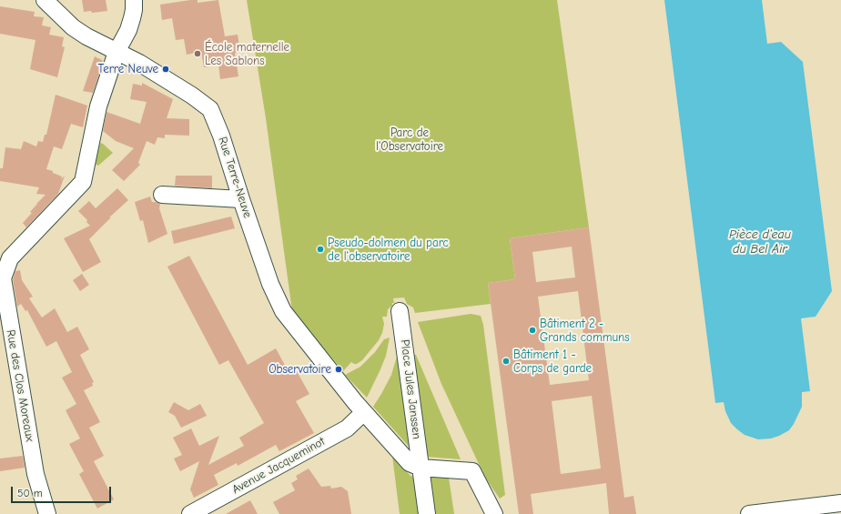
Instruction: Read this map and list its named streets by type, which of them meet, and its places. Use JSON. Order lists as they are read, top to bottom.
{
  "streets": {
    "street": [
      "Rue Terre-Neuve",
      "Rue des Clos Moreaux",
      "Place Jules Janssen",
      "Avenue Jacqueminot"
    ]
  },
  "crossings": [
    ["Rue Terre-Neuve", "Rue des Clos Moreaux"],
    ["Rue Terre-Neuve", "Place Jules Janssen"],
    ["Rue Terre-Neuve", "Avenue Jacqueminot"],
    ["Place Jules Janssen", "Avenue Jacqueminot"]
  ],
  "water": ["Pièce d'eau du Bel Air"],
  "parks": ["Parc de l'Observatoire"],
  "places": [
    "École maternelle Les Sablons",
    "Terre Neuve",
    "Pseudo-dolmen du parc de l'observatoire",
    "Bâtiment 2 - Grands communs",
    "Bâtiment 1 - Corps de garde",
    "Observatoire"
  ],
  "scale_bar": "50 m"
}
